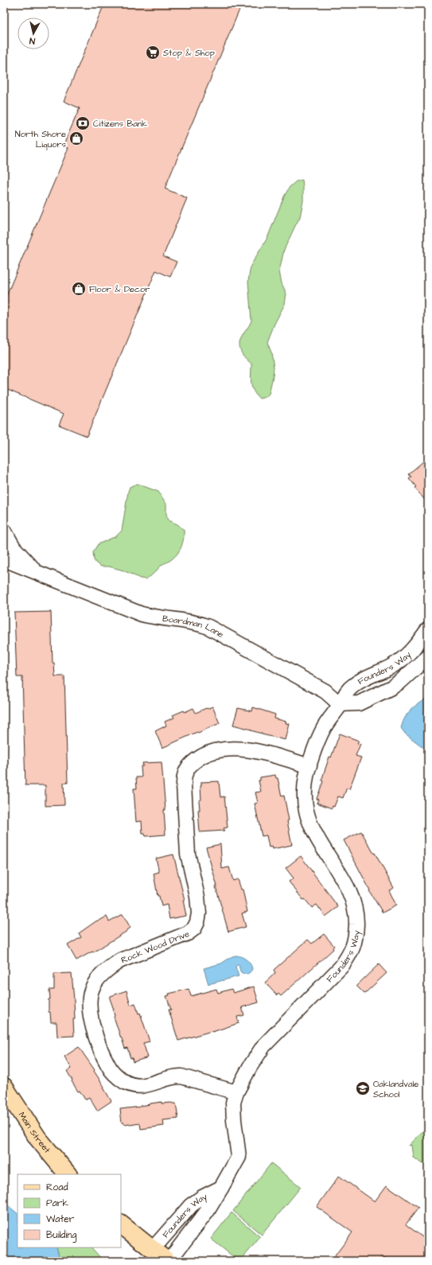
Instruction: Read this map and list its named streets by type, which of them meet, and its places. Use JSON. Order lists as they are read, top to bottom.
{
  "streets": {
    "main road": ["Main Street"],
    "street": ["Boardman Lane", "Founders Way", "Rock Wood Drive"]
  },
  "crossings": [
    ["Boardman Lane", "Founders Way"],
    ["Founders Way", "Rock Wood Drive"]
  ],
  "places": {
    "supermarket": ["Stop & Shop"],
    "bank": ["Citizens Bank"],
    "shop": ["North Shore Liquors", "Floor & Decor"],
    "school or university": ["Oaklandvale School"]
  },
  "legend": [
    "Road",
    "Park",
    "Water",
    "Building"
  ],
  "north": "bottom"
}
